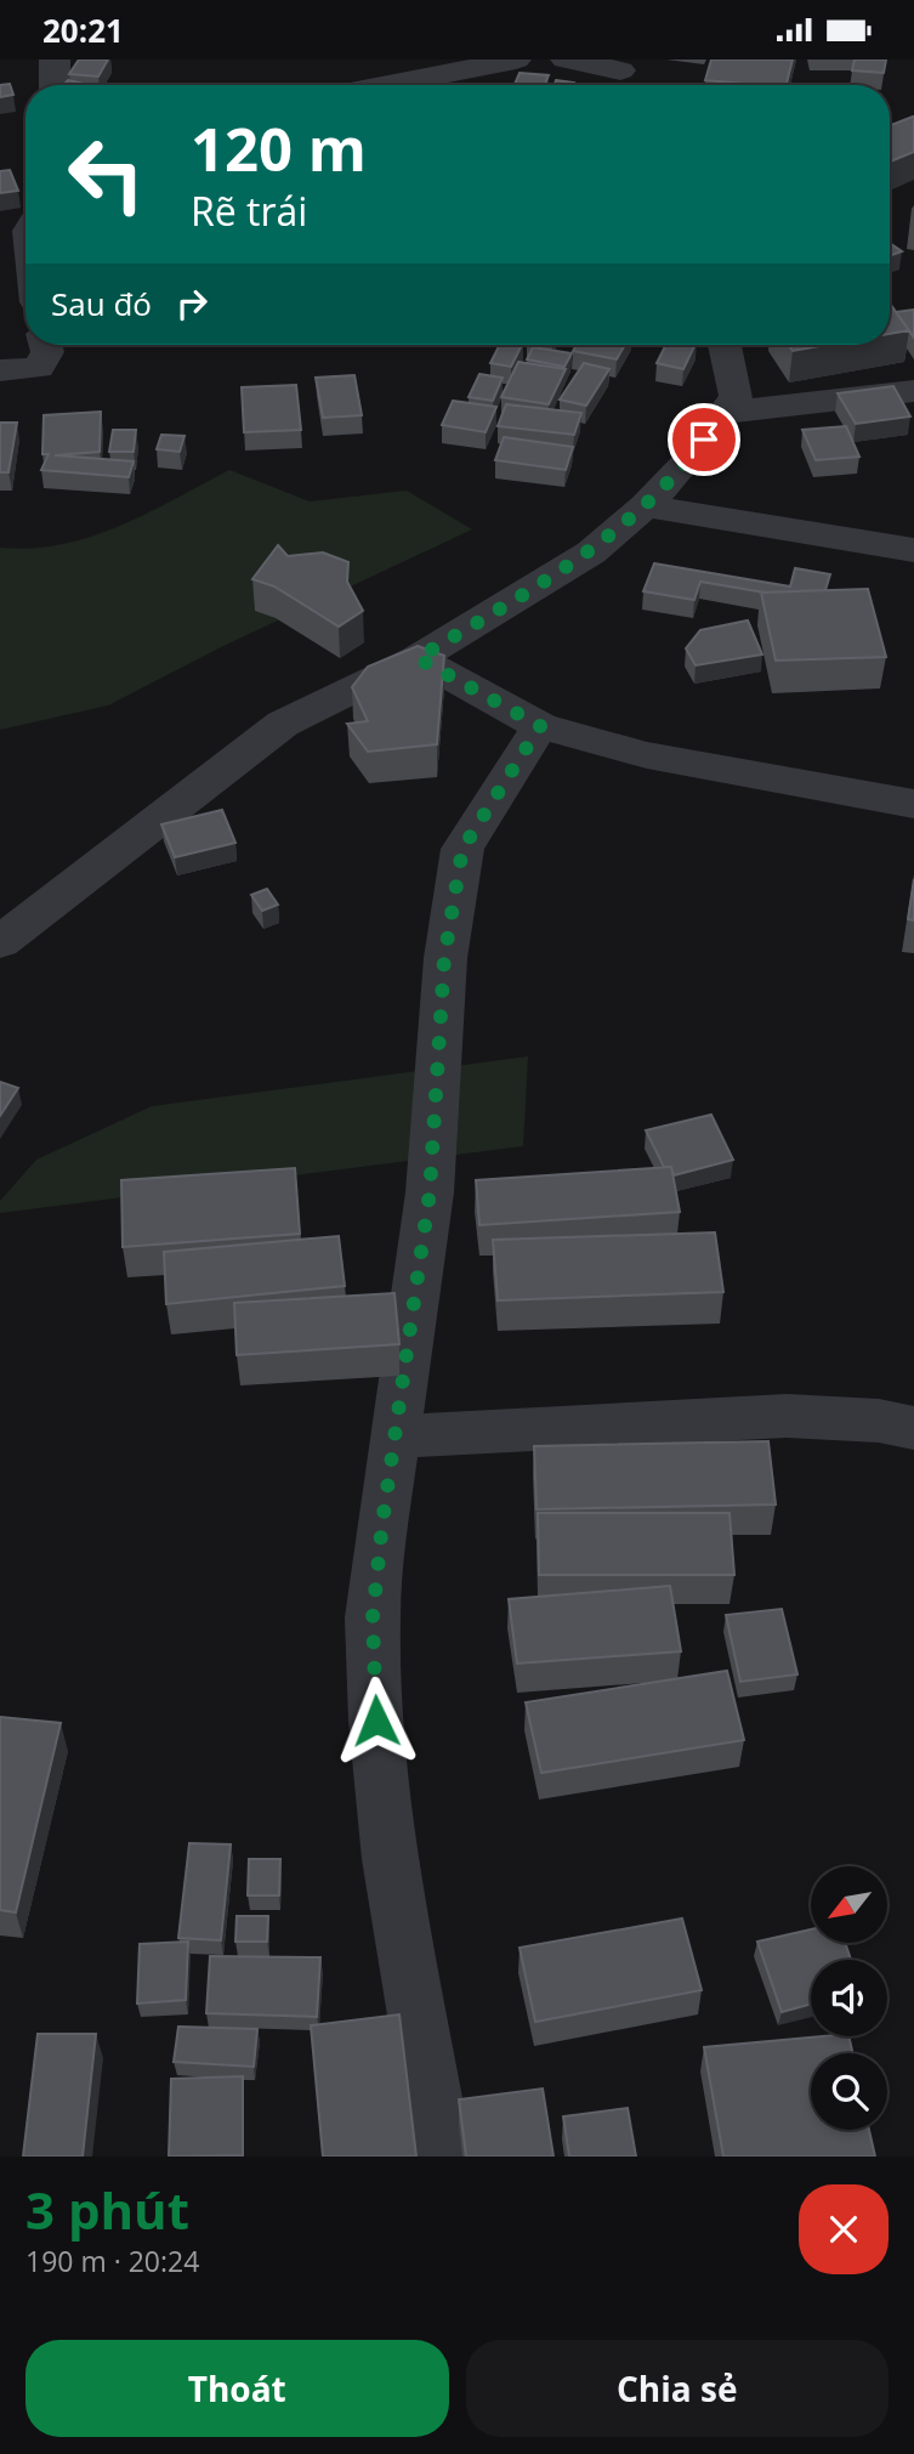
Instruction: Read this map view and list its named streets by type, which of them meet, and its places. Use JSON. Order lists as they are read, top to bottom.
{
  "north": "bottom left",
  "page": {
    "status": "20:21",
    "turn": ["120 m", "Rẽ trái"],
    "then": "Sau đó",
    "heading": ["3 phút", "190 m · 20:24"],
    "buttons": ["Thoát", "Chia sẻ"]
  }
}
